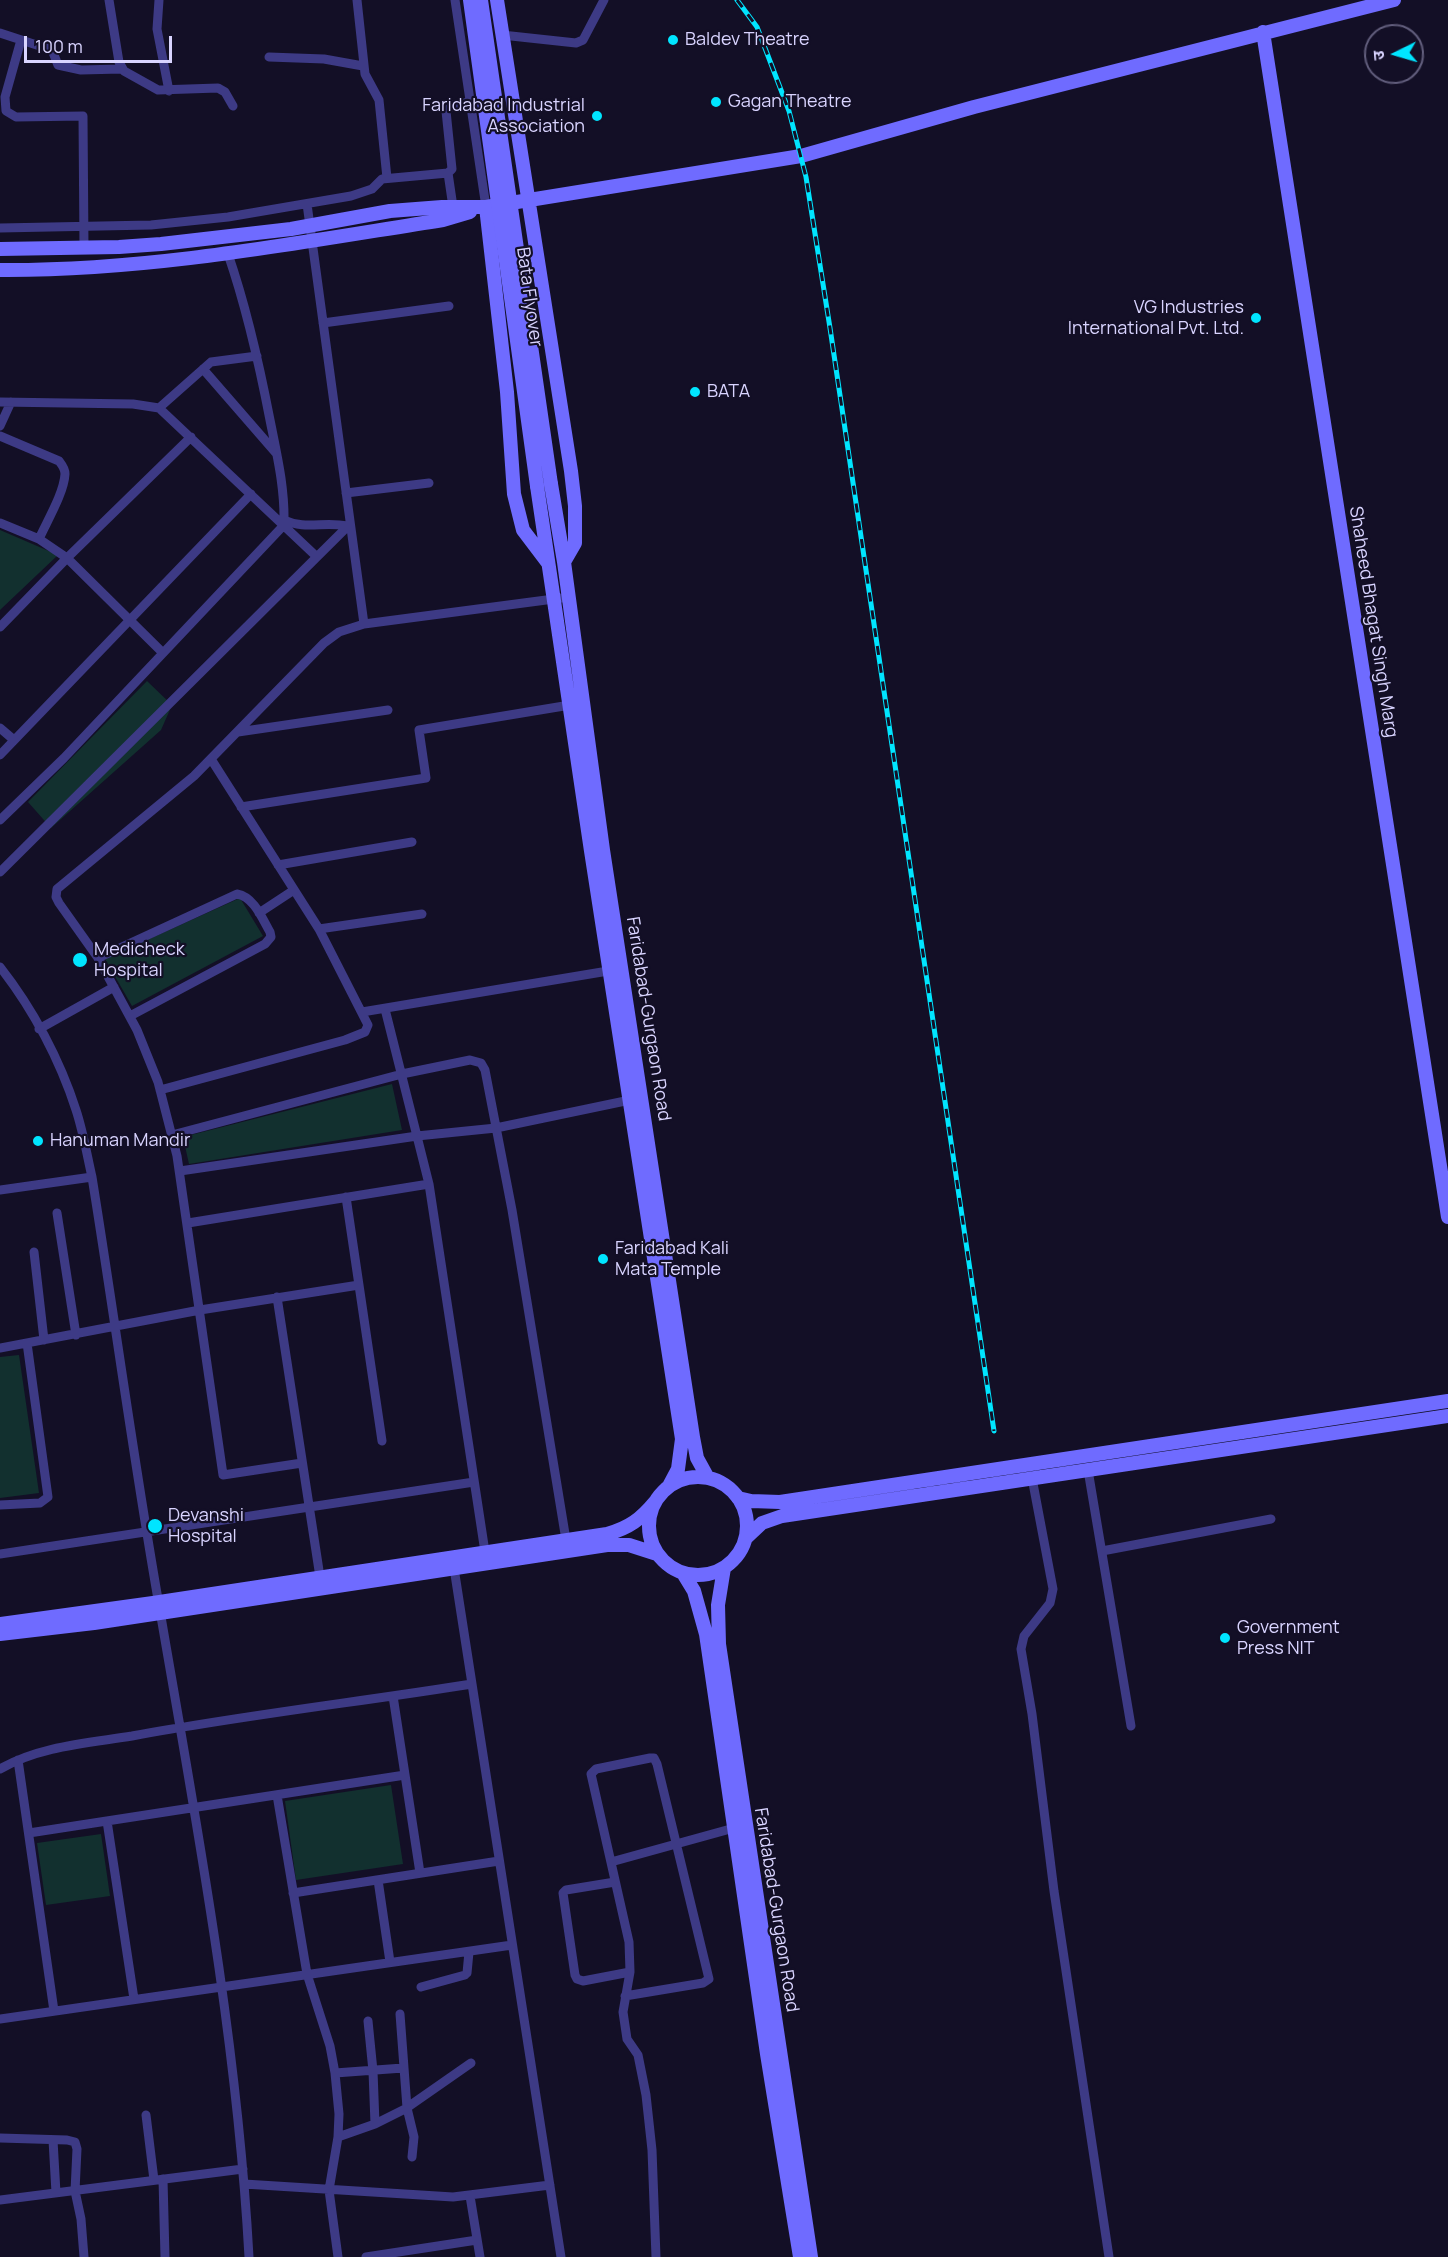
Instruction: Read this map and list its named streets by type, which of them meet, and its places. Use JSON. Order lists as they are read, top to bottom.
{
  "streets": {
    "street": ["Bata Flyover", "Shaheed Bhagat Singh Marg", "Faridabad-Gurgaon Road"]
  },
  "crossings": [
    ["Bata Flyover", "Faridabad-Gurgaon Road"]
  ],
  "places": [
    "Baldev Theatre",
    "Gagan Theatre",
    "Faridabad Industrial Association",
    "VG Industries International Pvt. Ltd.",
    "BATA",
    "Medicheck Hospital",
    "Hanuman Mandir",
    "Faridabad Kali Mata Temple",
    "Devanshi Hospital",
    "Government Press NIT"
  ],
  "scale_bar": "100 m",
  "north": "left"
}
